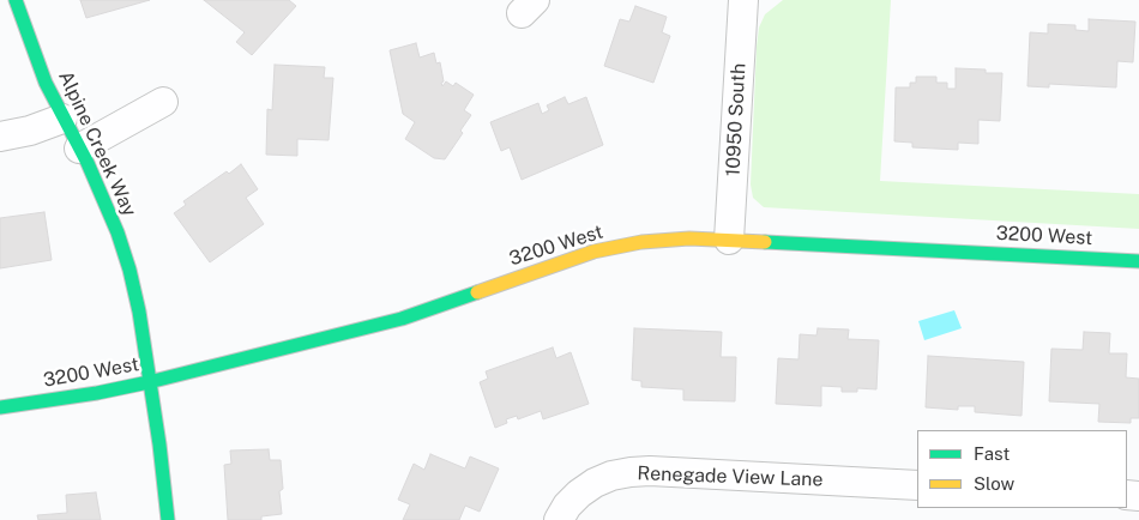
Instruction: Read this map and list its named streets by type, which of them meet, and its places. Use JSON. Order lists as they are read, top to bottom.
{
  "streets": {
    "street": [
      "10950 South",
      "Alpine Creek Way",
      "3200 West",
      "Renegade View Lane"
    ]
  },
  "crossings": [
    ["10950 South", "3200 West"],
    ["Alpine Creek Way", "3200 West"]
  ],
  "legend": ["Fast", "Slow"]
}
